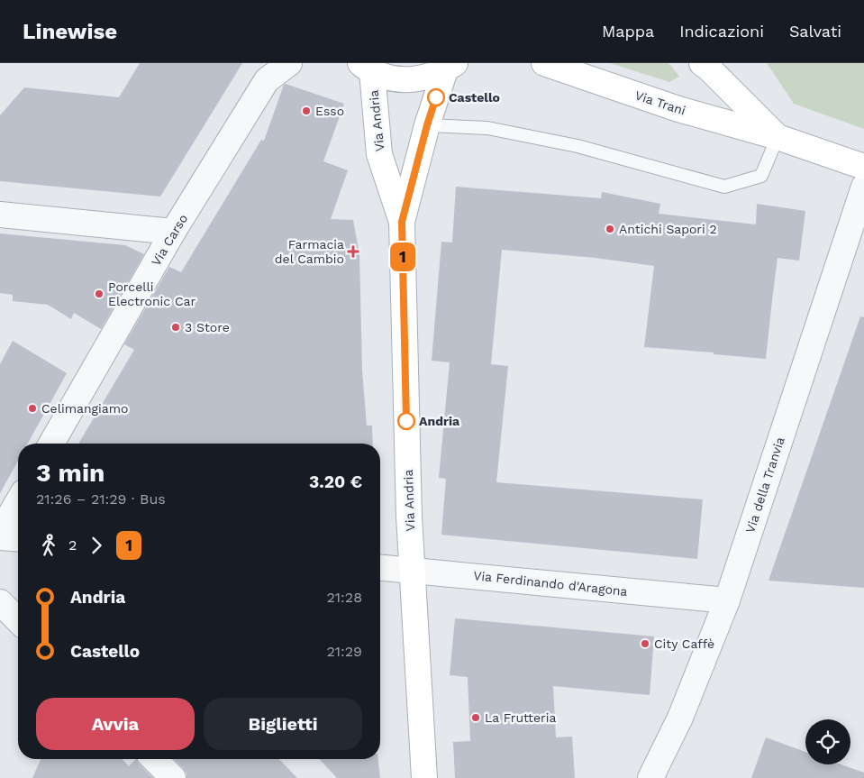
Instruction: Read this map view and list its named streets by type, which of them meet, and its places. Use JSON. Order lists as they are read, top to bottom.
{
  "streets": {
    "main road": ["Via Trani", "Via Andria"],
    "street": ["Via Carso", "Via della Tranvia", "Via Ferdinando d'Aragona"]
  },
  "crossings": [
    ["Via Andria", "Via Ferdinando d'Aragona"],
    ["Via della Tranvia", "Via Ferdinando d'Aragona"]
  ],
  "places": {
    "other": [
      "Castello",
      "Esso",
      "Antichi Sapori 2",
      "Porcelli Electronic Car",
      "3 Store",
      "Celimangiamo",
      "Andria",
      "City Caffè",
      "La Frutteria"
    ],
    "health": ["Farmacia del Cambio"]
  },
  "lines": ["bus line 1"],
  "page": {
    "header": "Linewise",
    "nav": ["Mappa", "Indicazioni", "Salvati"],
    "on_map": "1",
    "heading": ["3 min", "21:26 – 21:29 · Bus", "3.20 €"],
    "legs": ["2", "1"],
    "list": [
      {
        "name": "Andria",
        "value": "21:28"
      },
      {
        "name": "Castello",
        "value": "21:29"
      }
    ],
    "buttons": ["Avvia", "Biglietti"]
  }
}
